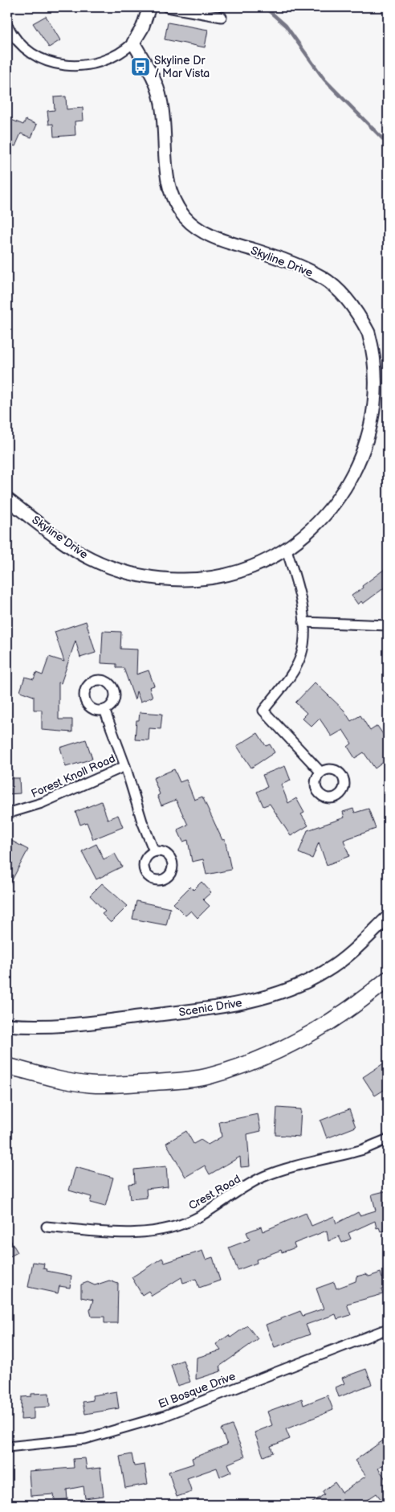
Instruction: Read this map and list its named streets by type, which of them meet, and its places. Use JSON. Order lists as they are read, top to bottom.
{
  "streets": {
    "street": [
      "Skyline Drive",
      "Forest Knoll Road",
      "Scenic Drive",
      "Crest Road",
      "El Bosque Drive"
    ]
  },
  "places": {
    "bus stop": ["Skyline Dr / Mar Vista"]
  }
}
